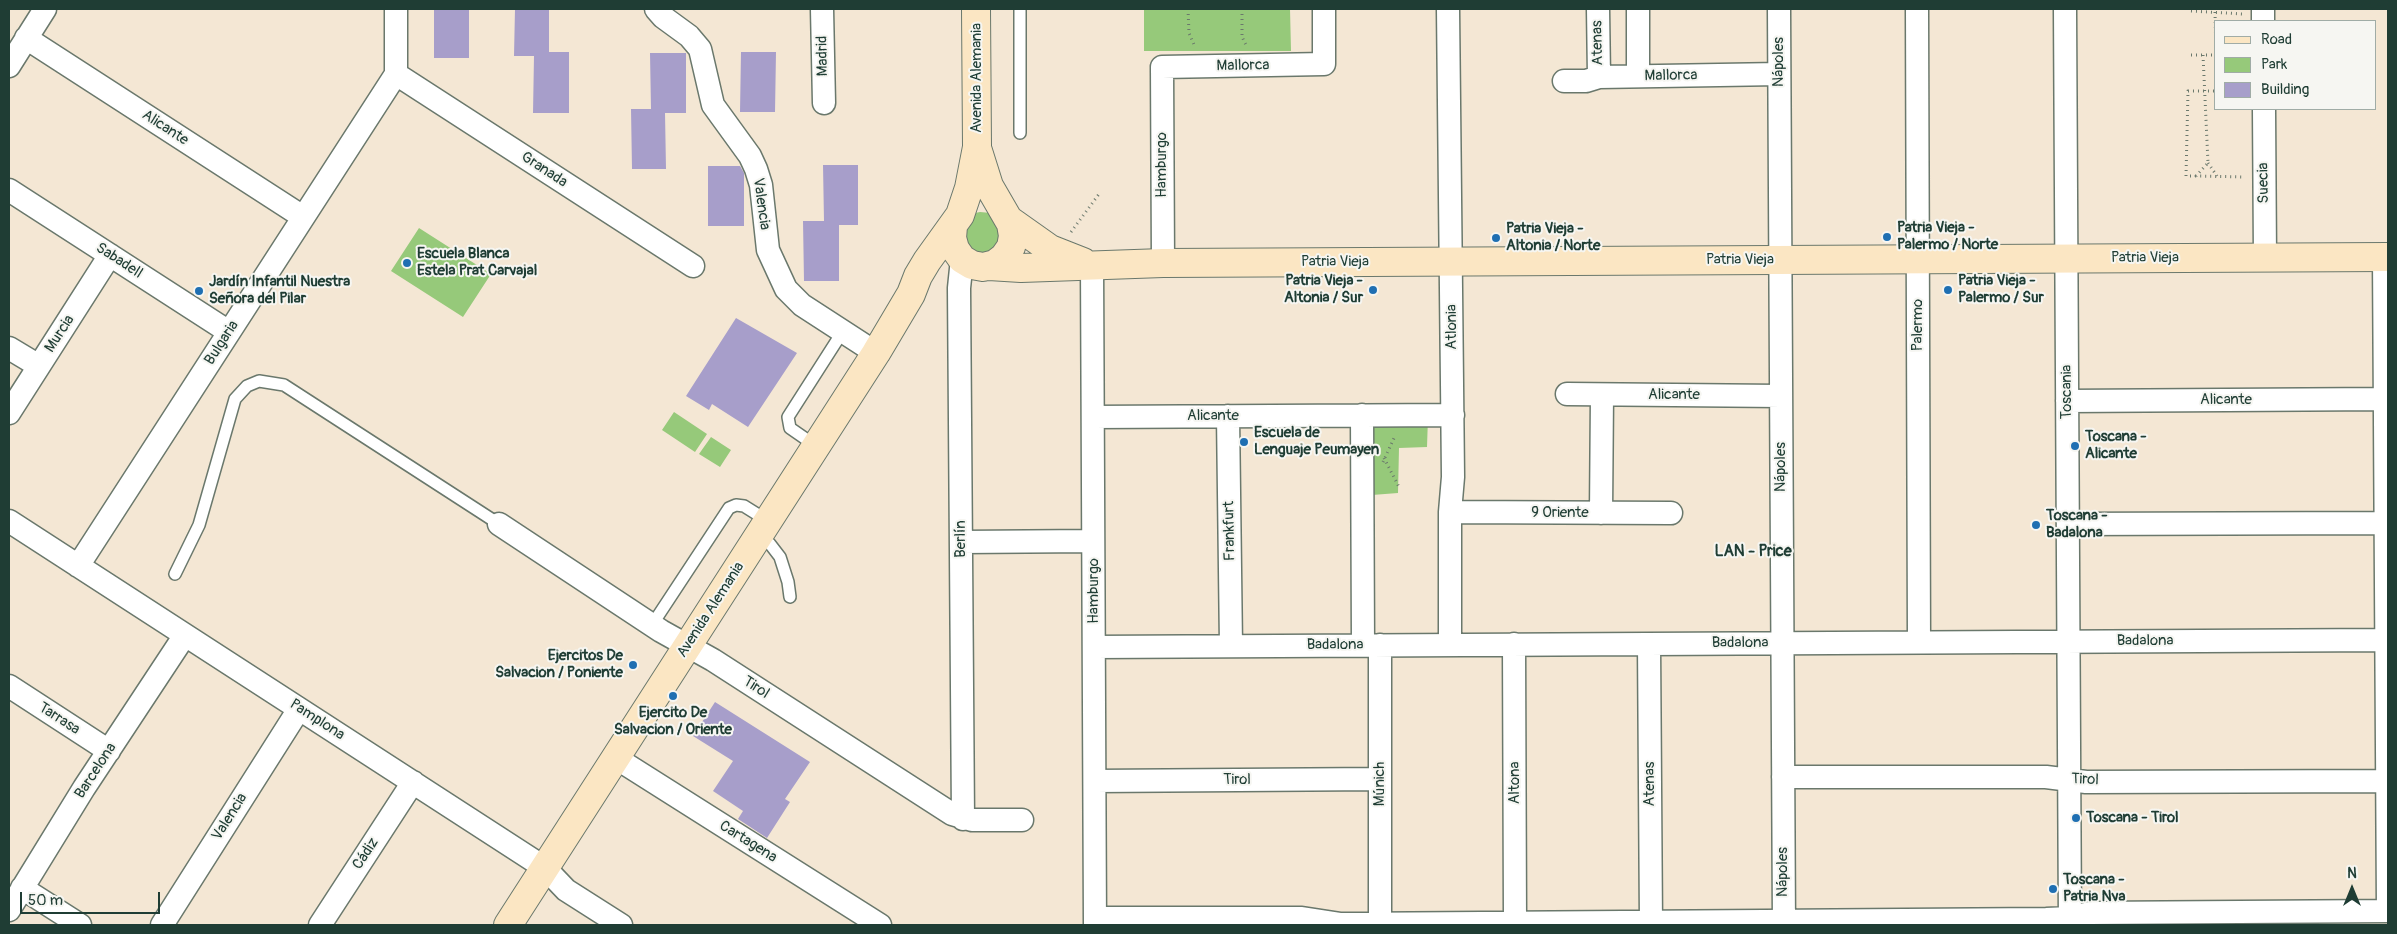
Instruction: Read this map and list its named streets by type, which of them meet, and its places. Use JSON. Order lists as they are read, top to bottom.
{
  "streets": {
    "street": [
      "Atenas",
      "Madrid",
      "Nápoles",
      "Mallorca",
      "Avenida Alemania",
      "Alicante",
      "Hamburgo",
      "Granada",
      "Suecia",
      "Valencia",
      "Patria Vieja",
      "Sabadell",
      "Palermo",
      "Atlonia",
      "Murcia",
      "Bulgaria",
      "Toscania",
      "9 Oriente",
      "Frankfurt",
      "Berlín",
      "Badalona",
      "Tirol",
      "Tarrasa",
      "Pamplona",
      "Barcelona",
      "Altona",
      "Múnich",
      "Cartagena",
      "Cádiz"
    ]
  },
  "crossings": [
    ["Atenas", "Mallorca"],
    ["Atenas", "Badalona"],
    ["Nápoles", "Mallorca"],
    ["Nápoles", "Alicante"],
    ["Nápoles", "Patria Vieja"],
    ["Nápoles", "Badalona"],
    ["Nápoles", "Tirol"],
    ["Mallorca", "Hamburgo"],
    ["Avenida Alemania", "Valencia"],
    ["Avenida Alemania", "Patria Vieja"],
    ["Avenida Alemania", "Berlín"],
    ["Avenida Alemania", "Tirol"],
    ["Avenida Alemania", "Pamplona"],
    ["Avenida Alemania", "Cartagena"],
    ["Alicante", "Hamburgo"],
    ["Alicante", "Atlonia"],
    ["Alicante", "Bulgaria"],
    ["Alicante", "Toscania"],
    ["Alicante", "Frankfurt"],
    ["Alicante", "Múnich"],
    ["Hamburgo", "Patria Vieja"],
    ["Hamburgo", "Badalona"],
    ["Hamburgo", "Tirol"],
    ["Granada", "Bulgaria"],
    ["Suecia", "Patria Vieja"],
    ["Valencia", "Pamplona"],
    ["Patria Vieja", "Palermo"],
    ["Patria Vieja", "Atlonia"],
    ["Patria Vieja", "Toscania"],
    ["Patria Vieja", "Berlín"],
    ["Sabadell", "Murcia"],
    ["Sabadell", "Bulgaria"],
    ["Palermo", "Badalona"],
    ["Atlonia", "9 Oriente"],
    ["Atlonia", "Badalona"],
    ["Bulgaria", "Pamplona"],
    ["Toscania", "Badalona"],
    ["Toscania", "Tirol"],
    ["Frankfurt", "Badalona"],
    ["Berlín", "Tirol"],
    ["Badalona", "Altona"],
    ["Badalona", "Múnich"],
    ["Tirol", "Múnich"],
    ["Tarrasa", "Barcelona"],
    ["Pamplona", "Barcelona"],
    ["Pamplona", "Cádiz"]
  ],
  "districts": ["LAN - Price"],
  "places": [
    "Patria Vieja - Palermo / Norte",
    "Patria Vieja - Altonia / Norte",
    "Escuela Blanca Estela Prat Carvajal",
    "Patria Vieja - Altonia / Sur",
    "Patria Vieja - Palermo / Sur",
    "Jardín Infantil Nuestra Señora del Pilar",
    "Escuela de Lenguaje Peumayen",
    "Toscana - Alicante",
    "Toscana - Badalona",
    "Ejercitos De Salvacion / Poniente",
    "Ejercito De Salvacion / Oriente",
    "Toscana - Tirol",
    "Toscana - Patria Nva"
  ],
  "legend": ["Road", "Park", "Building"],
  "scale_bar": "50 m",
  "north": "top"
}
